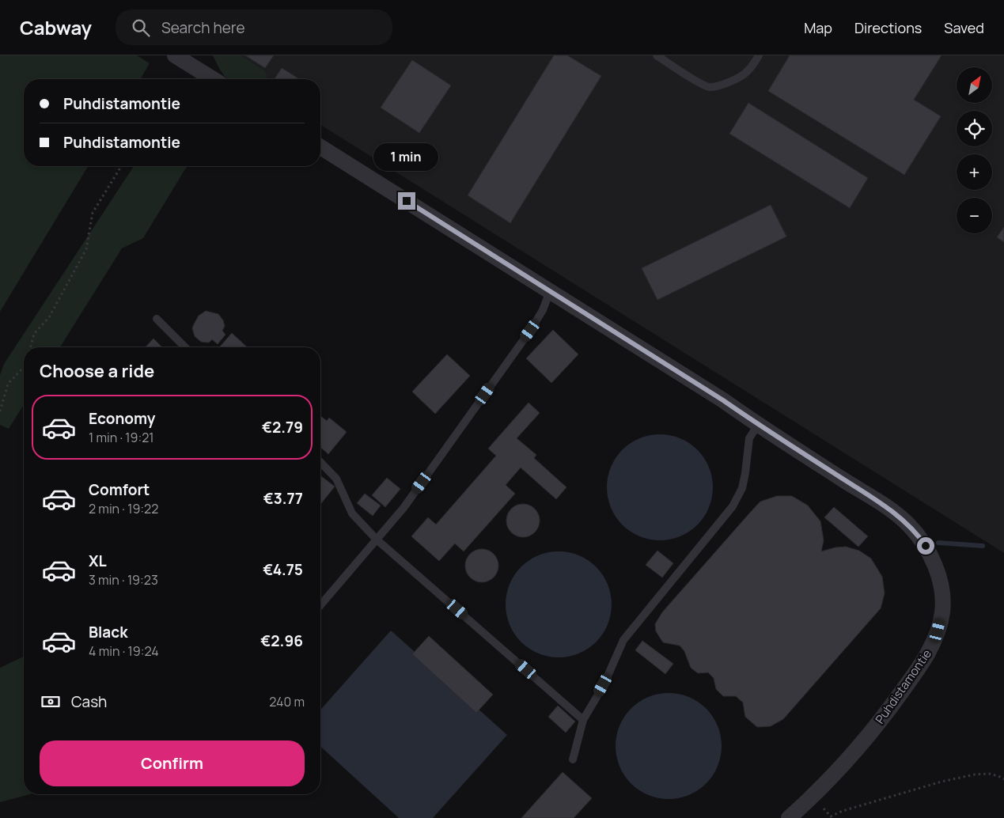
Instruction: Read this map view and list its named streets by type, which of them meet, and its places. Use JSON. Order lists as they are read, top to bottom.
{
  "streets": {
    "street": ["Puhdistamontie"]
  },
  "north": "top right",
  "page": {
    "header": "Cabway",
    "search": "Search here",
    "nav": ["Map", "Directions", "Saved"],
    "map_buttons": ["+", "−"],
    "banner": ["Puhdistamontie", "Puhdistamontie"],
    "bubble": "1 min",
    "heading": "Choose a ride",
    "list": [
      {
        "name": "Economy",
        "note": "1 min · 19:21",
        "value": "€2.79"
      },
      {
        "name": "Comfort",
        "note": "2 min · 19:22",
        "value": "€3.77"
      },
      {
        "name": "XL",
        "note": "3 min · 19:23",
        "value": "€4.75"
      },
      {
        "name": "Black",
        "note": "4 min · 19:24",
        "value": "€2.96"
      }
    ],
    "pay": ["Cash", "240 m"],
    "buttons": "Confirm"
  }
}
